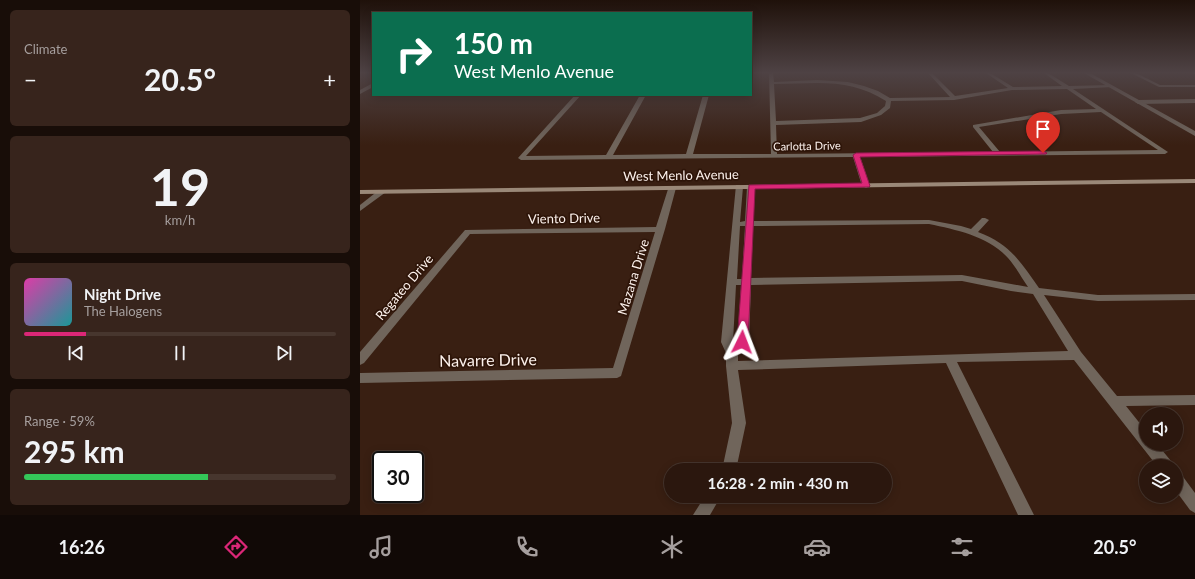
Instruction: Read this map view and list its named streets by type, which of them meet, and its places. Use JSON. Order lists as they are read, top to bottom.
{
  "streets": {
    "main road": ["West Menlo Avenue"],
    "street": [
      "Carlotta Drive",
      "Viento Drive",
      "Mazana Drive",
      "Regateo Drive",
      "Navarre Drive"
    ]
  },
  "crossings": [
    ["West Menlo Avenue", "Mazana Drive"],
    ["Viento Drive", "Mazana Drive"],
    ["Viento Drive", "Regateo Drive"],
    ["Mazana Drive", "Navarre Drive"]
  ],
  "page": {
    "tile": [
      "Climate",
      ["19", "km/h"],
      ["Range · 59%", "295 km"]
    ],
    "turn": ["150 m", "West Menlo Avenue"],
    "heat": ["−", "20.5°", "+"],
    "song": ["Night Drive", "The Halogens"],
    "limit": "30",
    "trip": "16:28 · 2 min · 430 m",
    "tabs": ["16:26", "20.5°"]
  }
}
